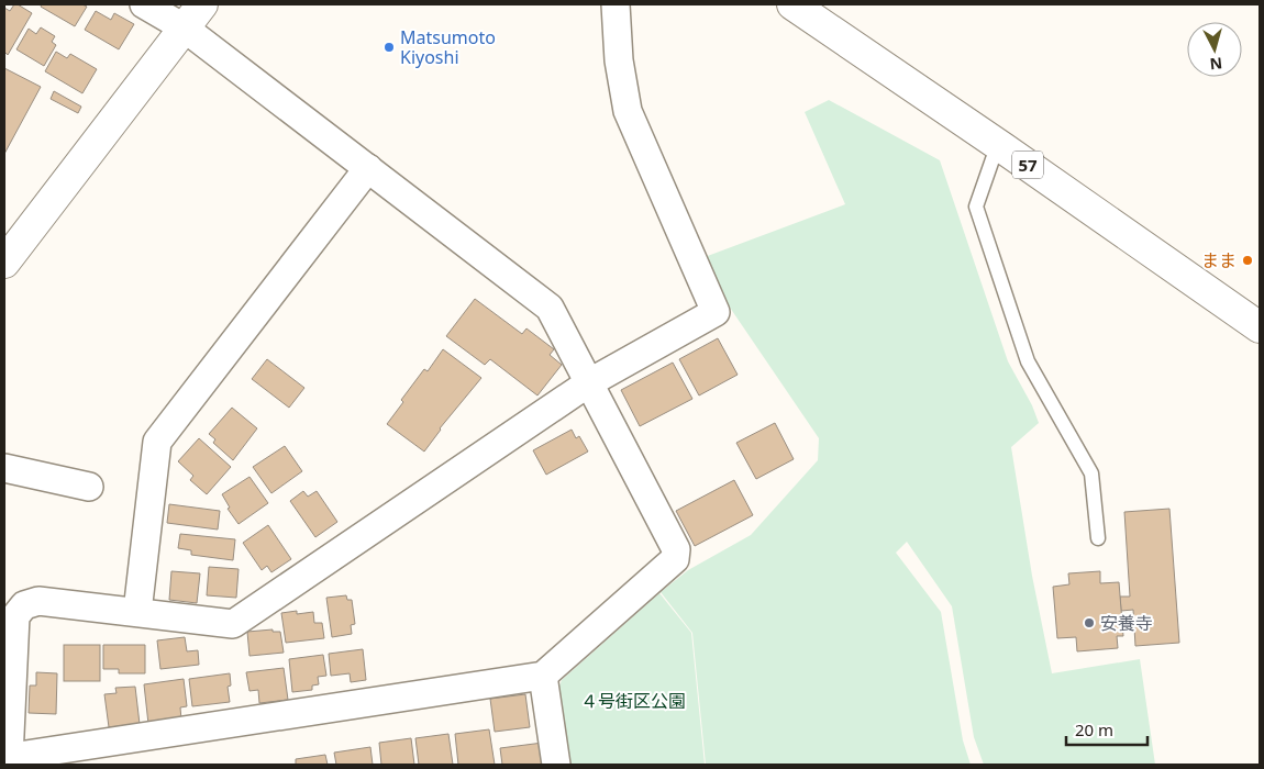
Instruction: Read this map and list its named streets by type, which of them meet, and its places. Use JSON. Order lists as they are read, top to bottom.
{
  "streets": {
    "main road": ["57"]
  },
  "parks": ["４号街区公園"],
  "places": ["Matsumoto Kiyoshi", "まま", "安養寺"],
  "scale_bar": "20 m",
  "north": "bottom"
}
